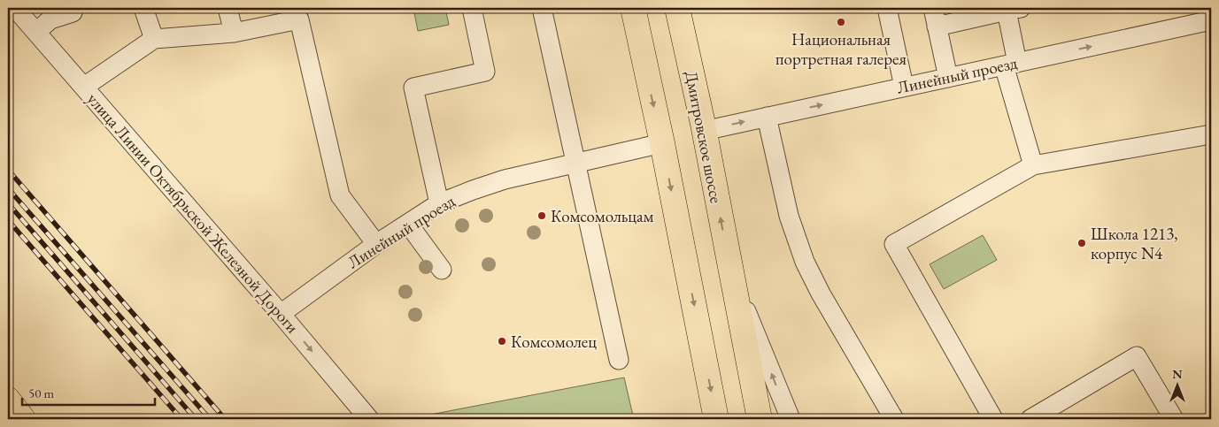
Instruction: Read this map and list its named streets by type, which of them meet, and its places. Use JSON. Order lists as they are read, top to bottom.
{
  "streets": {
    "main road": ["Дмитровское шоссе"],
    "street": ["Линейный проезд", "улица Линии Октябрьской Железной Дороги"]
  },
  "crossings": [
    ["Линейный проезд", "Дмитровское шоссе"],
    ["Линейный проезд", "улица Линии Октябрьской Железной Дороги"]
  ],
  "places": [
    "Национальная портретная галерея",
    "Комсомольцам",
    "Школа 1213, корпус N4",
    "Комсомолец"
  ],
  "scale_bar": "50 m",
  "north": "top"
}
